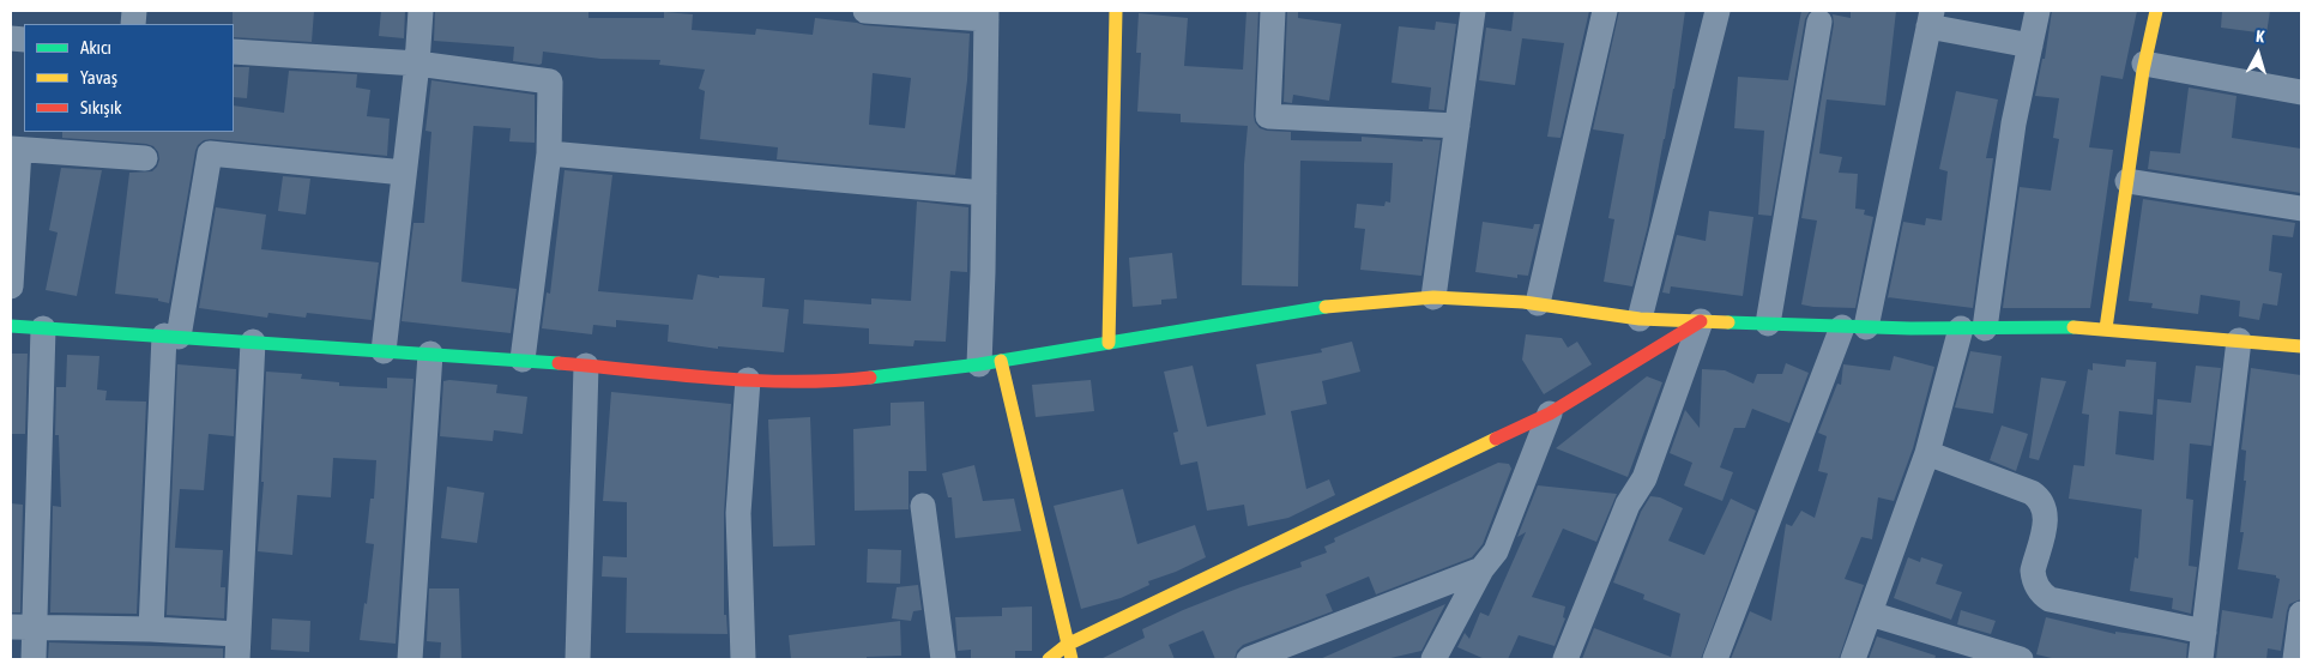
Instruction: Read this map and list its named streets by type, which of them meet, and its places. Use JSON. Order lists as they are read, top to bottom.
{
  "legend": ["Akıcı", "Yavaş", "Sıkışık"],
  "north": "top"
}
